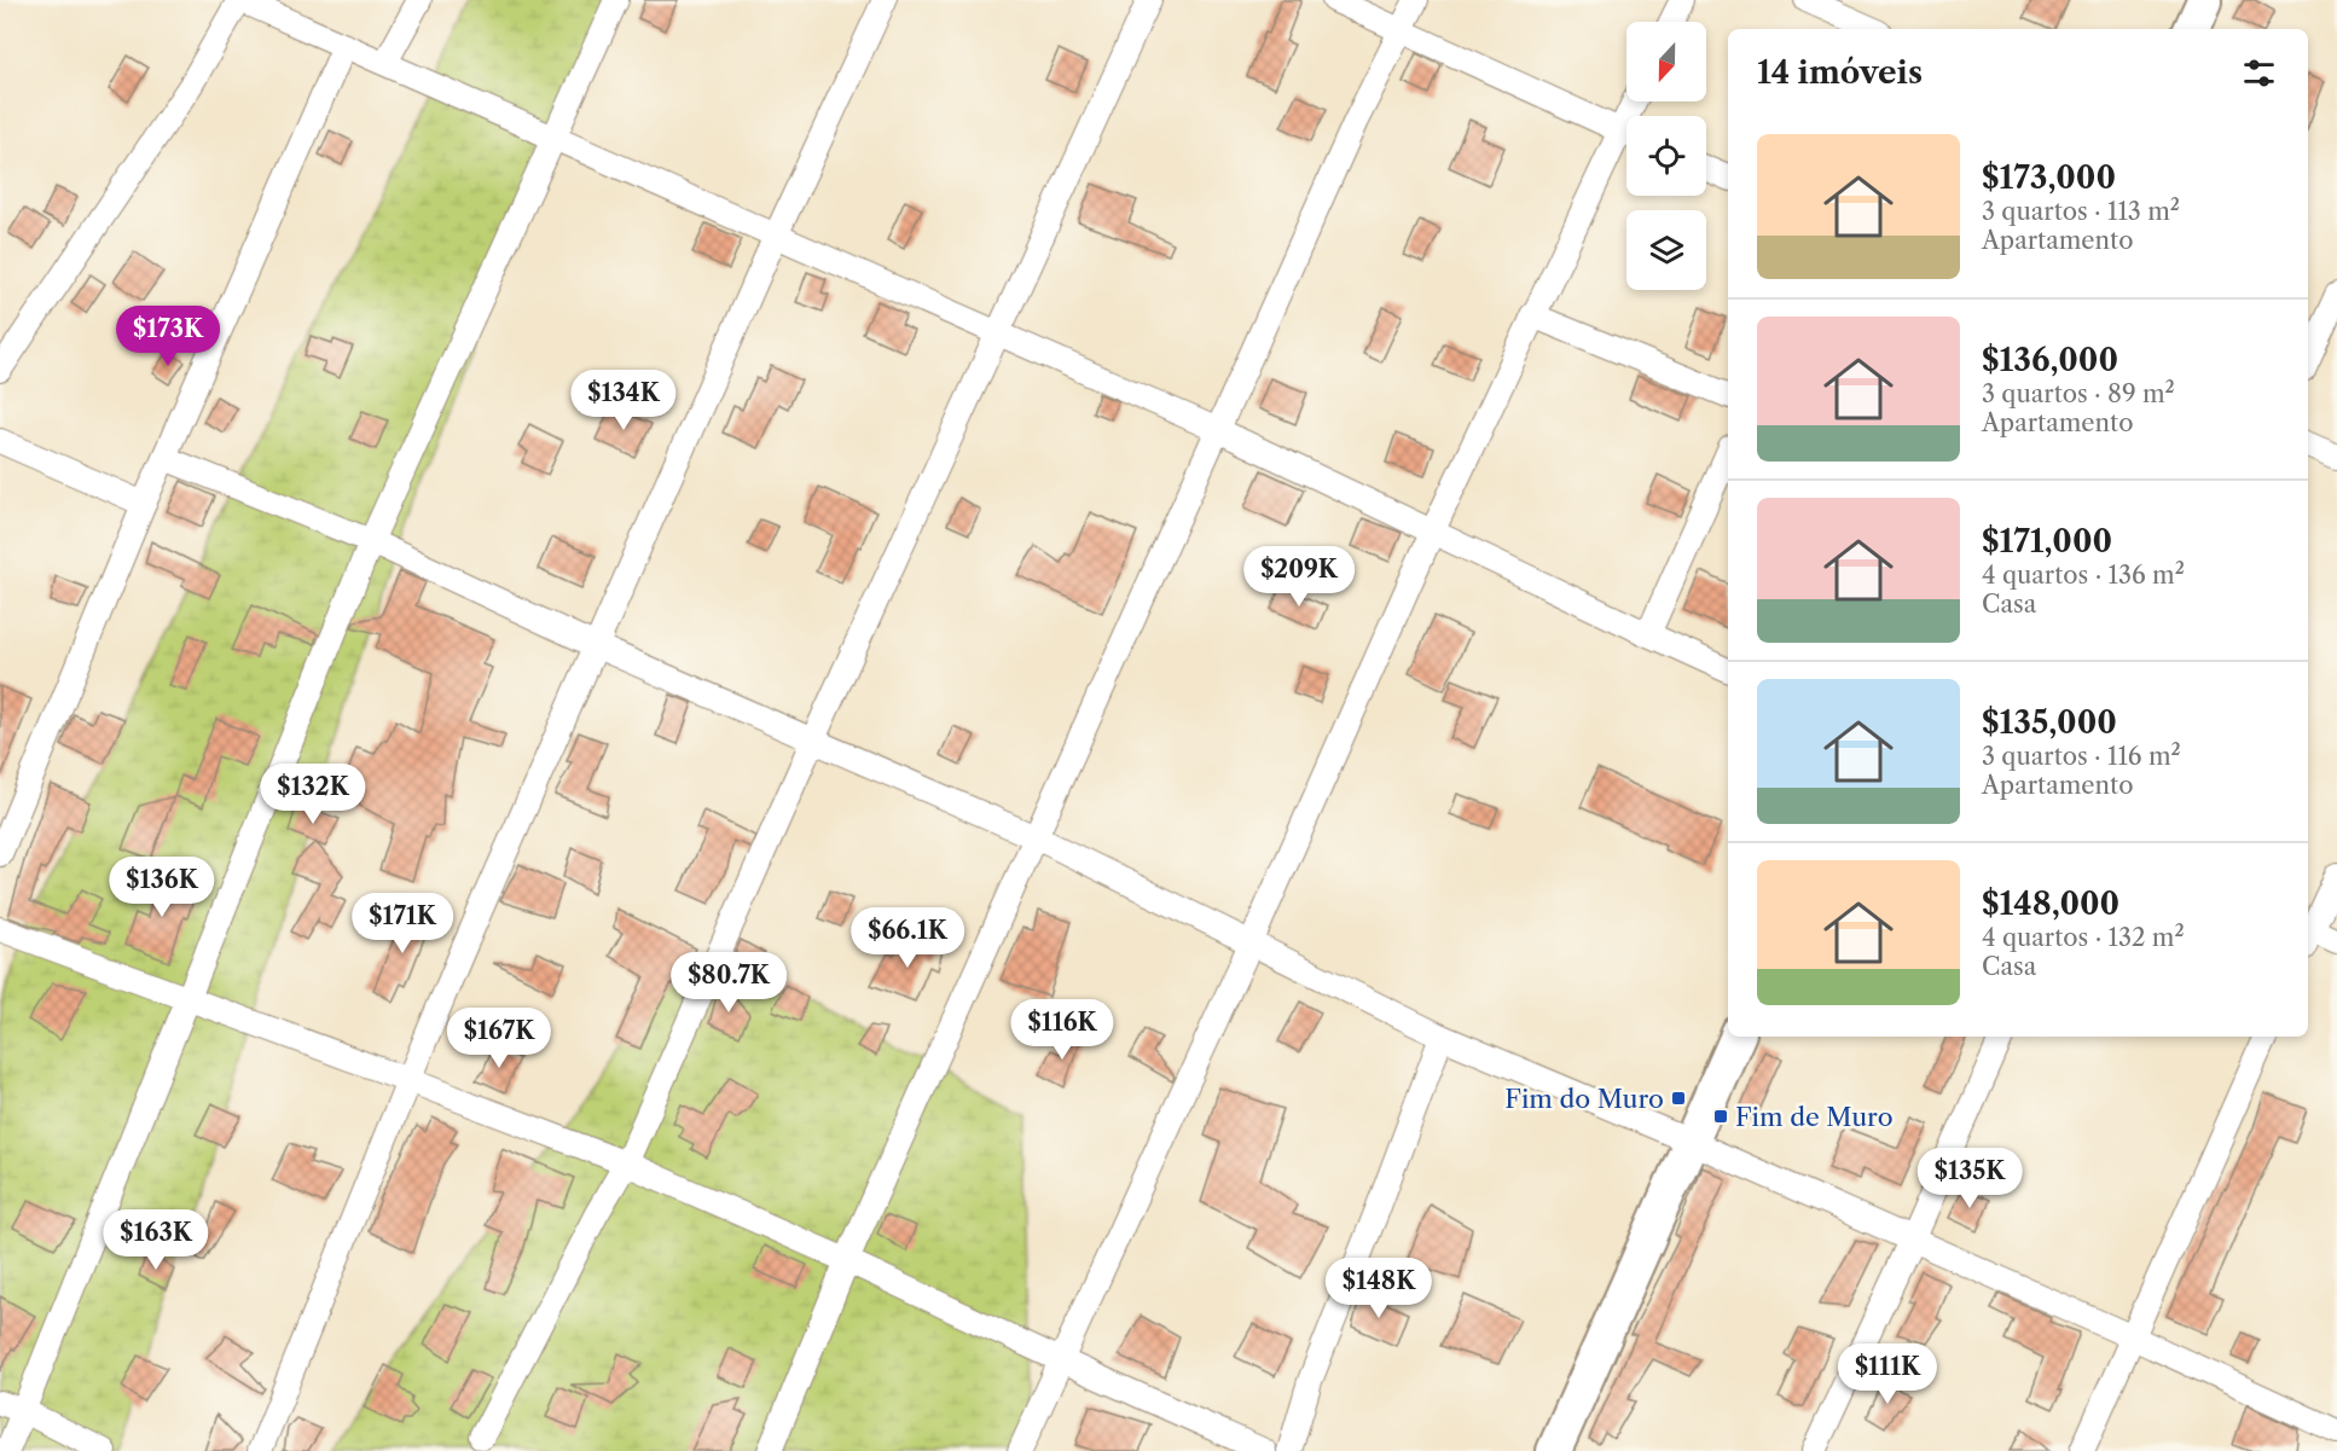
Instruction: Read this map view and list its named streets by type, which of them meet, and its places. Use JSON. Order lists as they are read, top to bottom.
{
  "places": {
    "transit": ["Fim do Muro", "Fim de Muro"]
  },
  "north": "bottom",
  "page": {
    "heading": "14 imóveis",
    "list": [
      {
        "name": "$173,000",
        "note": "3 quartos · 113 m² · Apartamento"
      },
      {
        "name": "$136,000",
        "note": "3 quartos · 89 m² · Apartamento"
      },
      {
        "name": "$171,000",
        "note": "4 quartos · 136 m² · Casa"
      },
      {
        "name": "$135,000",
        "note": "3 quartos · 116 m² · Apartamento"
      },
      {
        "name": "$148,000",
        "note": "4 quartos · 132 m² · Casa"
      }
    ],
    "price": [
      "$173K",
      "$134K",
      "$209K",
      "$132K",
      "$136K",
      "$171K",
      "$66.1K",
      "$80.7K",
      "$116K",
      "$167K",
      "$135K",
      "$163K",
      "$148K",
      "$111K"
    ]
  }
}
